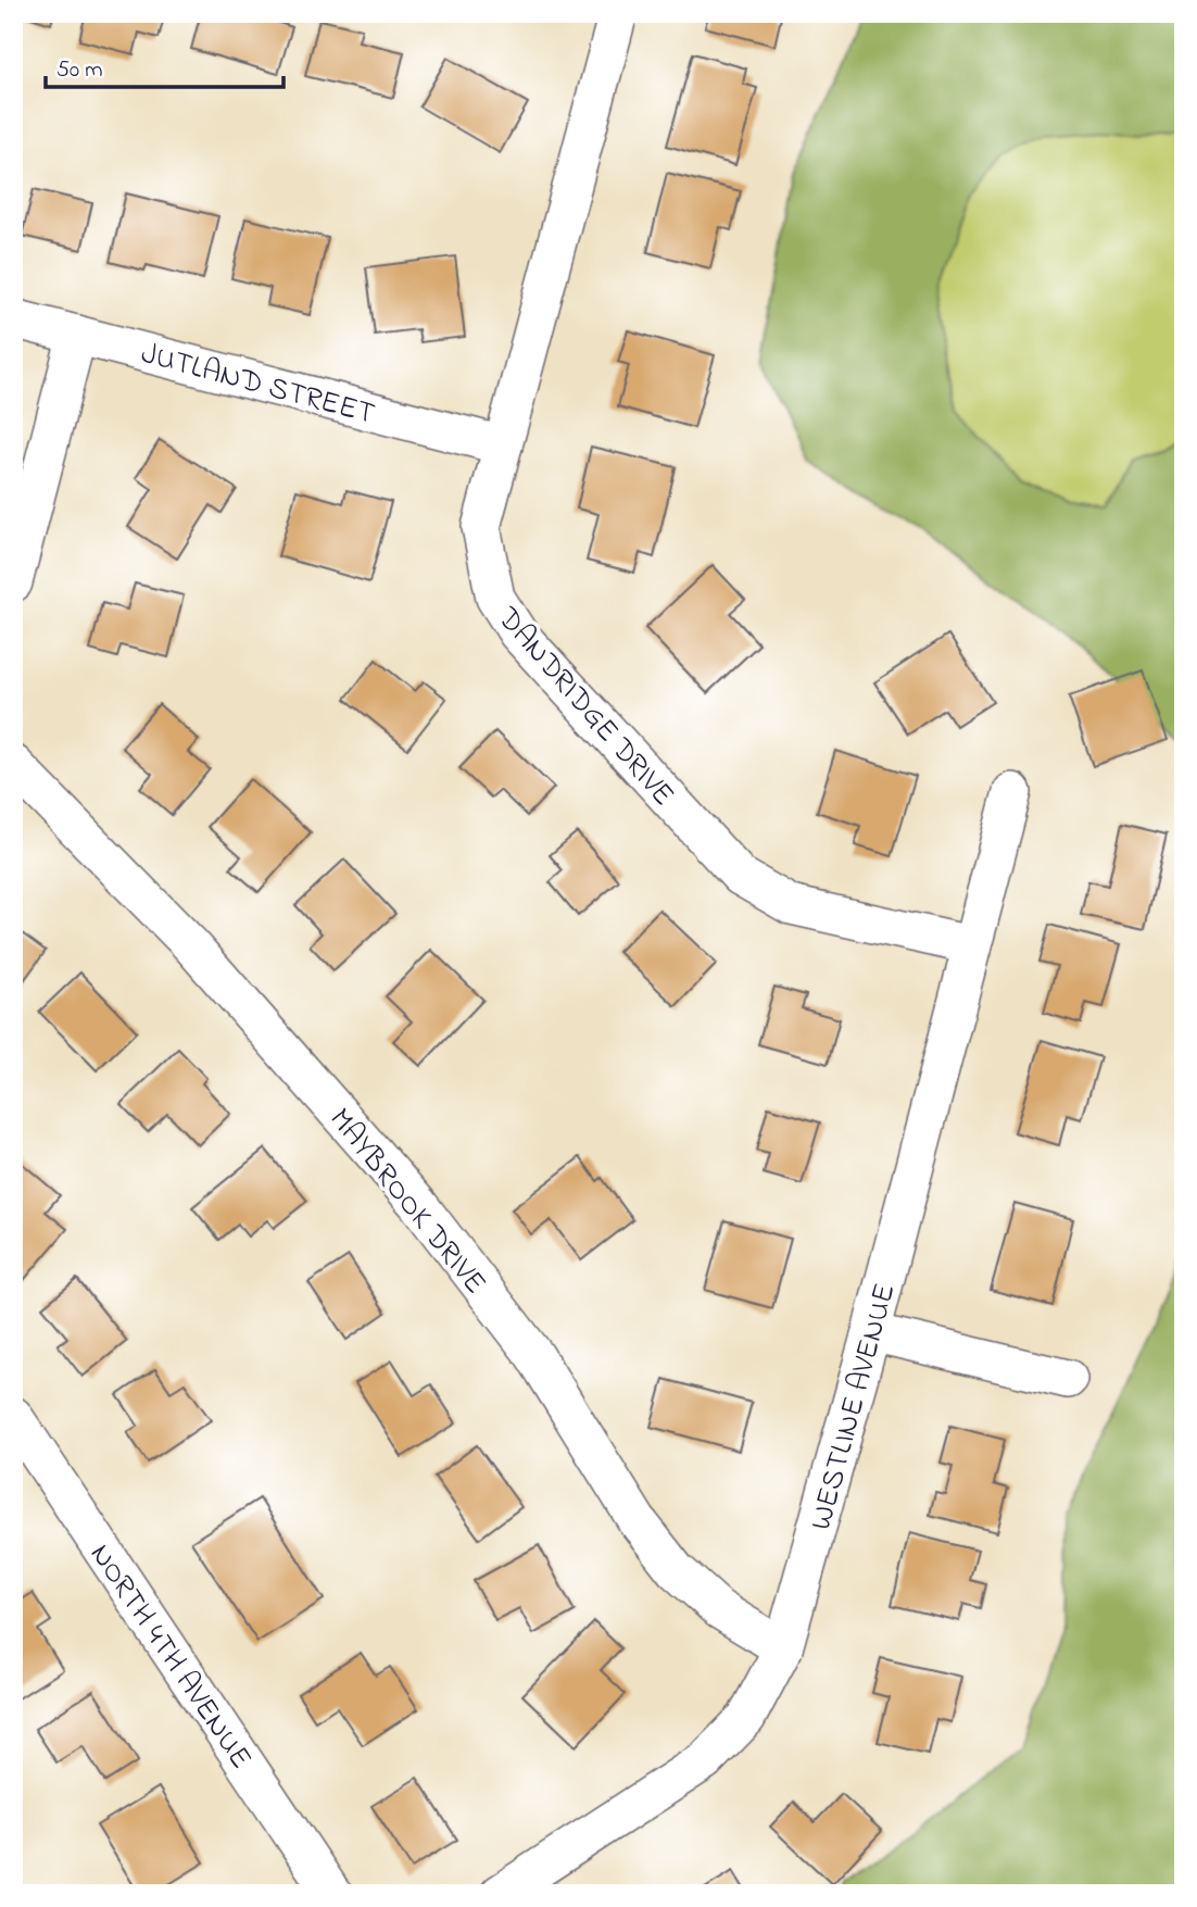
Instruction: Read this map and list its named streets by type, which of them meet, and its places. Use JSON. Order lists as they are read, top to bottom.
{
  "streets": {
    "street": [
      "JUTLAND STREET",
      "DANDRIDGE DRIVE",
      "MAYBROOK DRIVE",
      "WESTLINE AVENUE",
      "NORTH 4TH AVENUE"
    ]
  },
  "crossings": [
    ["JUTLAND STREET", "DANDRIDGE DRIVE"],
    ["DANDRIDGE DRIVE", "WESTLINE AVENUE"],
    ["MAYBROOK DRIVE", "WESTLINE AVENUE"]
  ],
  "scale_bar": "50 m"
}
